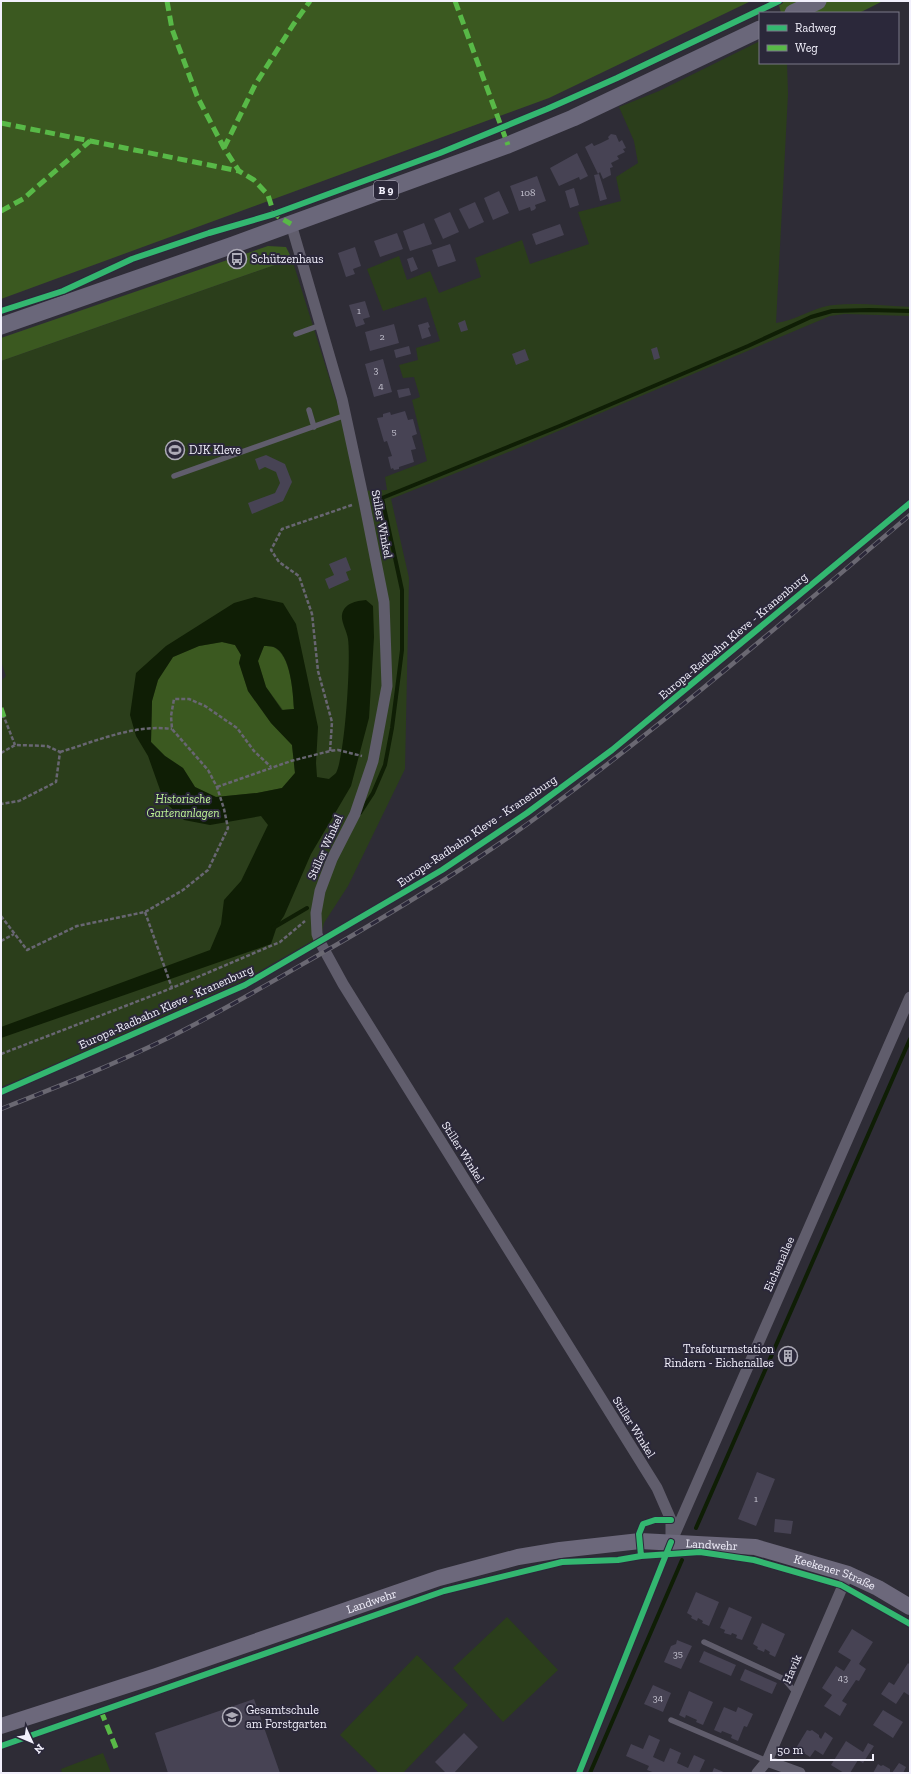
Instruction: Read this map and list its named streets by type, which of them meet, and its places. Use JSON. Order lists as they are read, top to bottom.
{
  "streets": {
    "main road": ["B 9", "Landwehr", "Keekener Straße"],
    "street": ["Stiller Winkel", "Eichenallee", "Havik"],
    "cycle path": ["Europa-Radbahn Kleve - Kranenburg"]
  },
  "crossings": [
    ["B 9", "Stiller Winkel"],
    ["Stiller Winkel", "Eichenallee"],
    ["Stiller Winkel", "Landwehr"],
    ["Eichenallee", "Landwehr"],
    ["Landwehr", "Keekener Straße"],
    ["Keekener Straße", "Havik"]
  ],
  "parks": ["Historische Gartenanlagen"],
  "places": {
    "bus stop": ["Schützenhaus"],
    "sports": ["DJK Kleve"],
    "building": ["Trafoturmstation Rindern - Eichenallee"],
    "school or university": ["Gesamtschule am Forstgarten"]
  },
  "house_numbers": [
    "108",
    "1",
    "2",
    "3",
    "4",
    "5",
    "1",
    "35",
    "43",
    "34"
  ],
  "legend": ["Radweg", "Weg"],
  "scale_bar": "50 m",
  "north": "bottom right"
}
